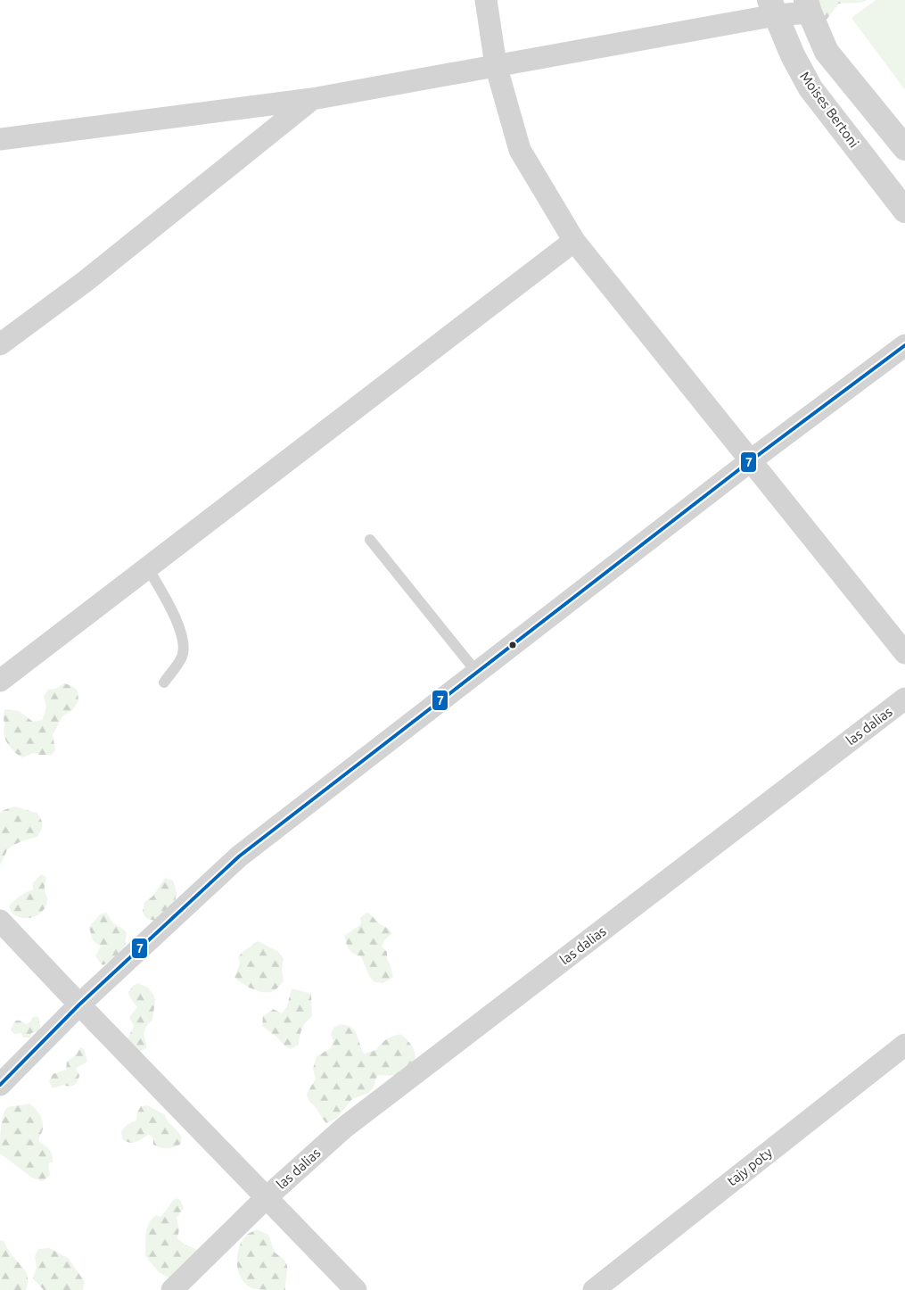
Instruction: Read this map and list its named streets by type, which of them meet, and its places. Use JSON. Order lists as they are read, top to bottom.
{
  "streets": {
    "street": ["Moises Bertoni", "las dalias", "tajy poty"]
  },
  "lines": ["transit line 7"]
}
